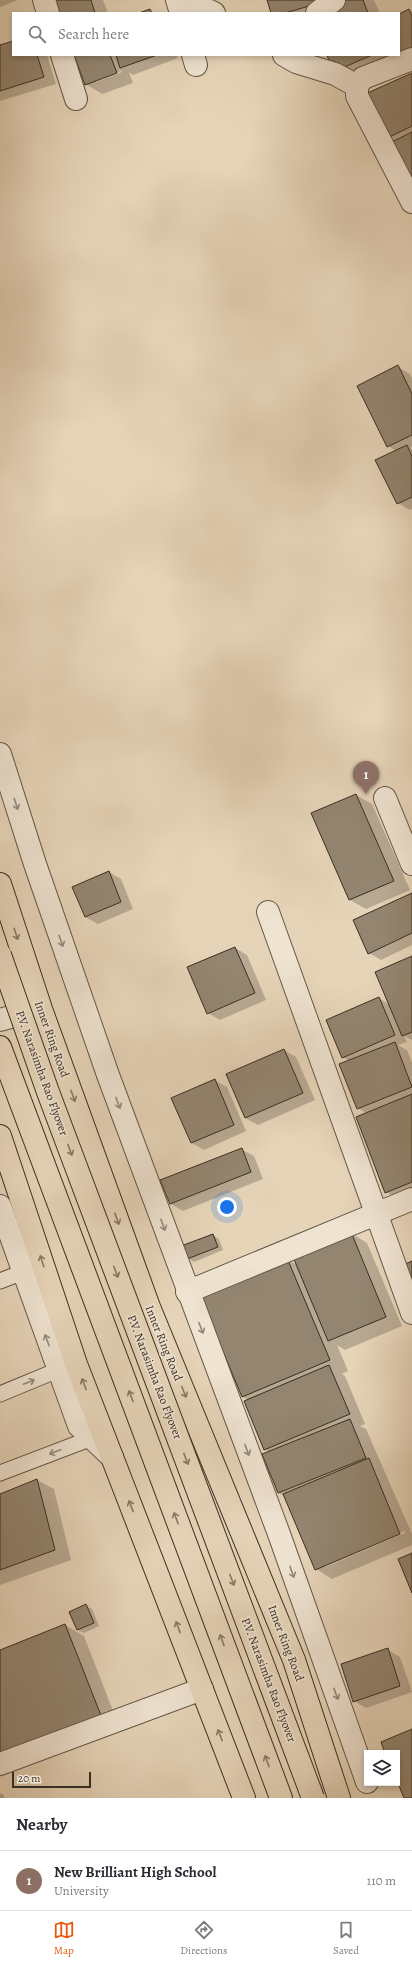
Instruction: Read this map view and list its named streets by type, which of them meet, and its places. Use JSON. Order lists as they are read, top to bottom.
{
  "streets": {
    "main road": ["Inner Ring Road", "P.V. Narasimha Rao Flyover"]
  },
  "scale_bar": "20 m",
  "page": {
    "search": "Search here",
    "pins": "1",
    "scale": "20 m",
    "heading": "Nearby",
    "list": [
      {
        "mark": "1",
        "name": "New Brilliant High School",
        "note": "University",
        "value": "110 m"
      }
    ],
    "nav": ["Map", "Directions", "Saved"]
  }
}
